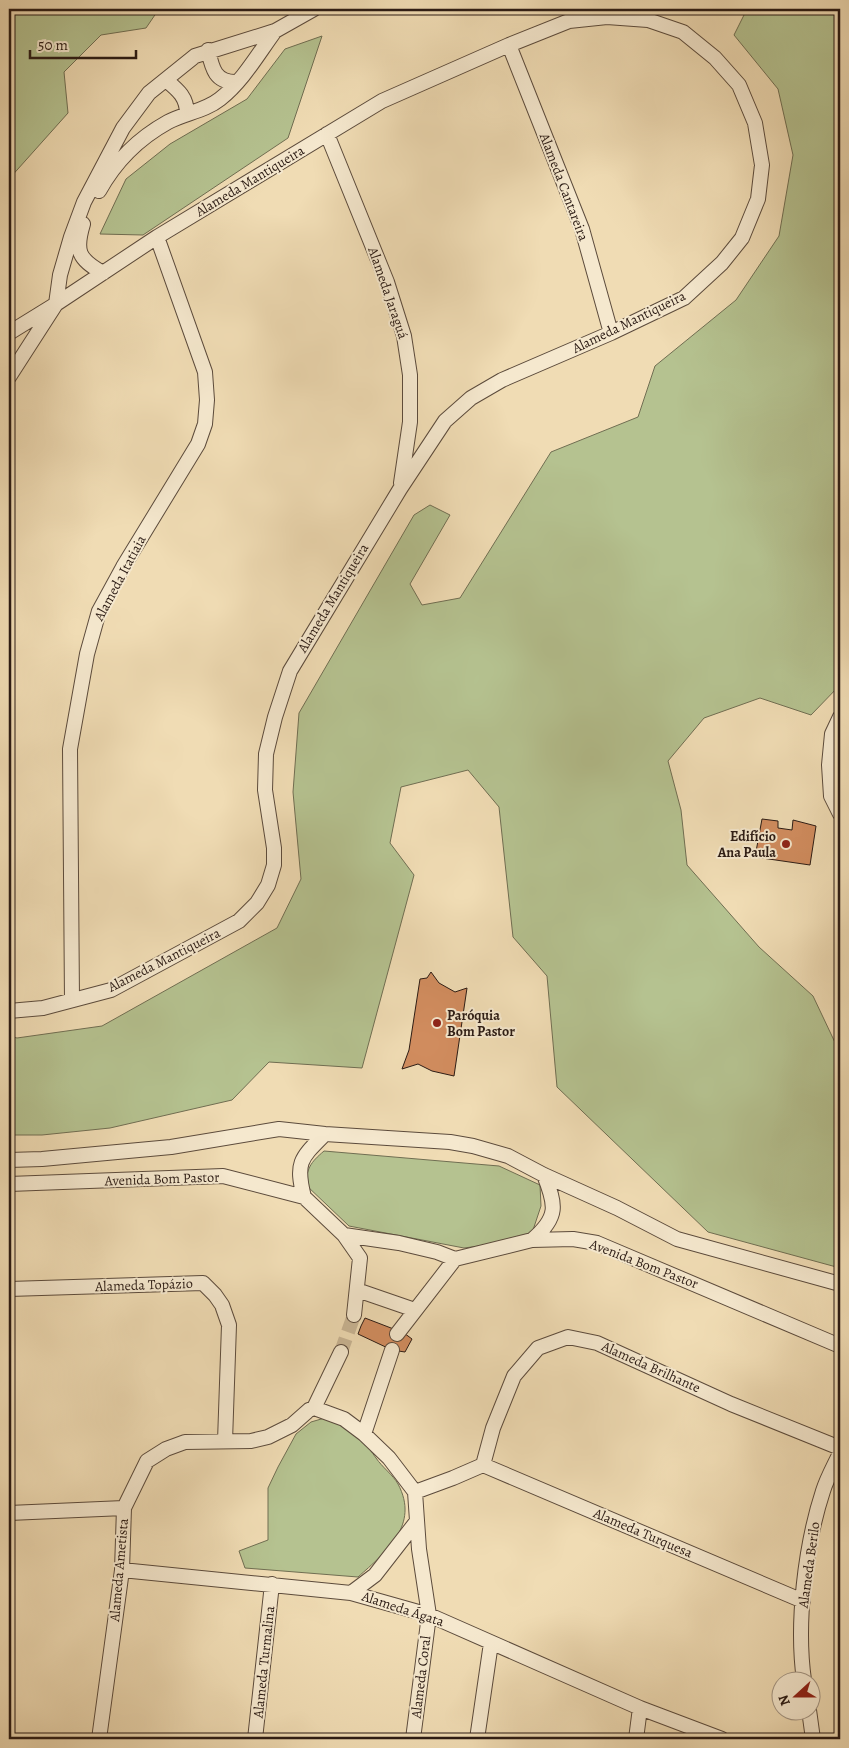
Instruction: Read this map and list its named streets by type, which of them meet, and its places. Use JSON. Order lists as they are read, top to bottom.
{
  "streets": {
    "street": [
      "Alameda Mantiqueira",
      "Alameda Cantareira",
      "Alameda Jaraguá",
      "Alameda Itatiaia",
      "Avenida Bom Pastor",
      "Alameda Topázio",
      "Alameda Brilhante",
      "Alameda Turquesa",
      "Alameda Berilo",
      "Alameda Ametista",
      "Alameda Ágata",
      "Alameda Turmalina",
      "Alameda Coral"
    ]
  },
  "crossings": [
    ["Alameda Mantiqueira", "Alameda Cantareira"],
    ["Alameda Mantiqueira", "Alameda Jaraguá"],
    ["Alameda Mantiqueira", "Alameda Itatiaia"],
    ["Alameda Topázio", "Alameda Ametista"],
    ["Alameda Brilhante", "Alameda Turquesa"],
    ["Alameda Turquesa", "Alameda Berilo"],
    ["Alameda Ametista", "Alameda Ágata"],
    ["Alameda Ágata", "Alameda Turmalina"],
    ["Alameda Ágata", "Alameda Coral"]
  ],
  "places": ["Edifício Ana Paula", "Paróquia Bom Pastor"],
  "scale_bar": "50 m",
  "north": "left"
}
